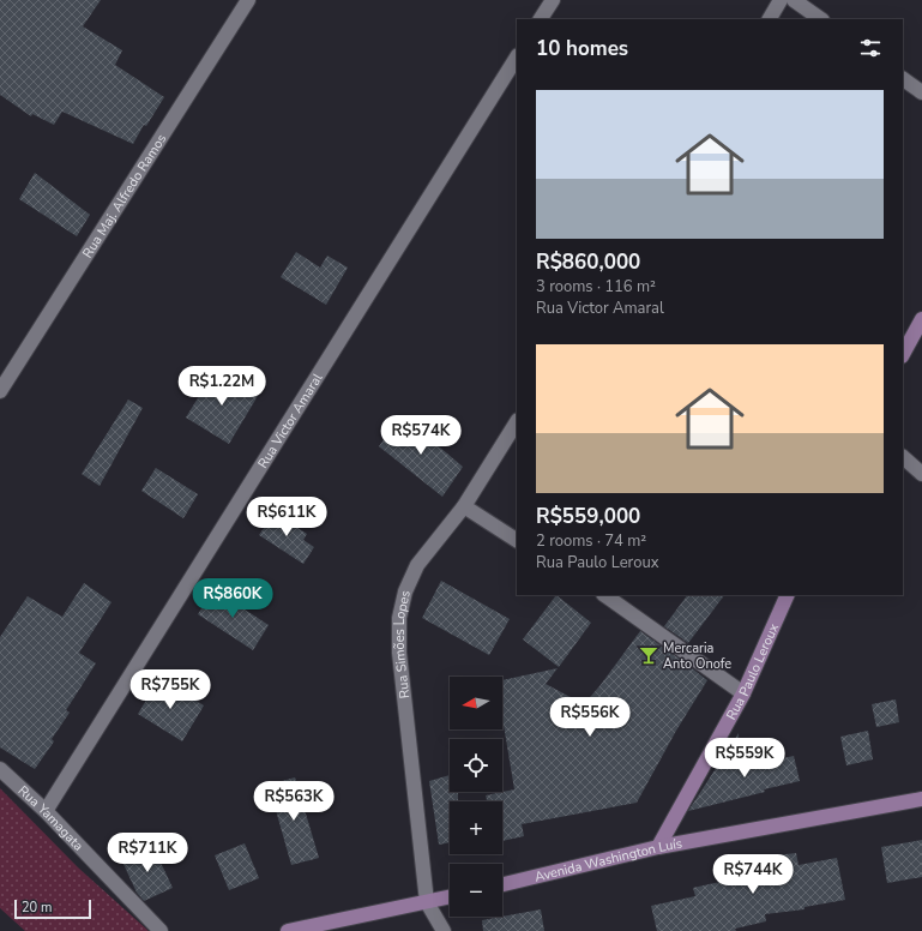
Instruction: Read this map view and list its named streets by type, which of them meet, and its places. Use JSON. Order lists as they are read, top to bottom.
{
  "streets": {
    "street": [
      "Rua Maj. Alfredo Ramos",
      "Rua Victor Amaral",
      "Rua Simões Lopes",
      "Rua Paulo Leroux",
      "Rua Yamagata",
      "Avenida Washington Luís"
    ]
  },
  "crossings": [
    ["Rua Victor Amaral", "Rua Yamagata"],
    ["Rua Paulo Leroux", "Avenida Washington Luís"]
  ],
  "places": {
    "bar": ["Mercaria Anto Onofe"]
  },
  "scale_bar": "20 m",
  "north": "left",
  "page": {
    "heading": "10 homes",
    "list": [
      {
        "name": "R$860,000",
        "note": "3 rooms · 116 m² · Rua Victor Amaral"
      },
      {
        "name": "R$559,000",
        "note": "2 rooms · 74 m² · Rua Paulo Leroux"
      }
    ],
    "price": [
      "R$1.22M",
      "R$574K",
      "R$611K",
      "R$860K",
      "R$755K",
      "R$556K",
      "R$559K",
      "R$563K",
      "R$711K",
      "R$744K"
    ],
    "map_buttons": ["+", "−"],
    "scale": "20 m"
  }
}
